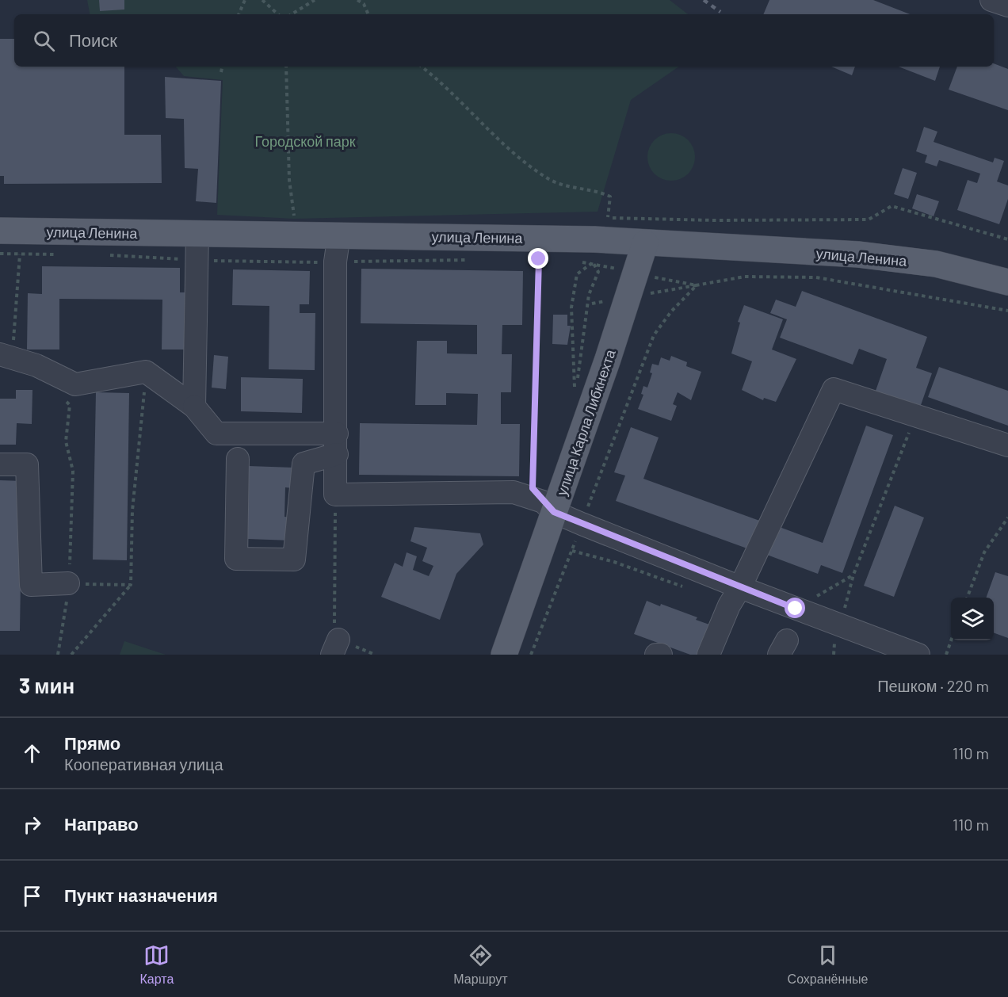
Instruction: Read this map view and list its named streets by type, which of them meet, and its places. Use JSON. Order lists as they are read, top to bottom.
{
  "streets": {
    "main road": ["улица Ленина", "улица Карла Либкнехта"]
  },
  "crossings": [
    ["улица Ленина", "улица Карла Либкнехта"]
  ],
  "parks": ["Городской парк"],
  "page": {
    "search": "Поиск",
    "heading": ["3 мин", "Пешком · 220 m"],
    "list": [
      ["Прямо", "Кооперативная улица", "110 m"],
      ["Направо", "110 m"],
      "Пункт назначения"
    ],
    "nav": ["Карта", "Маршрут", "Сохранённые"]
  }
}
